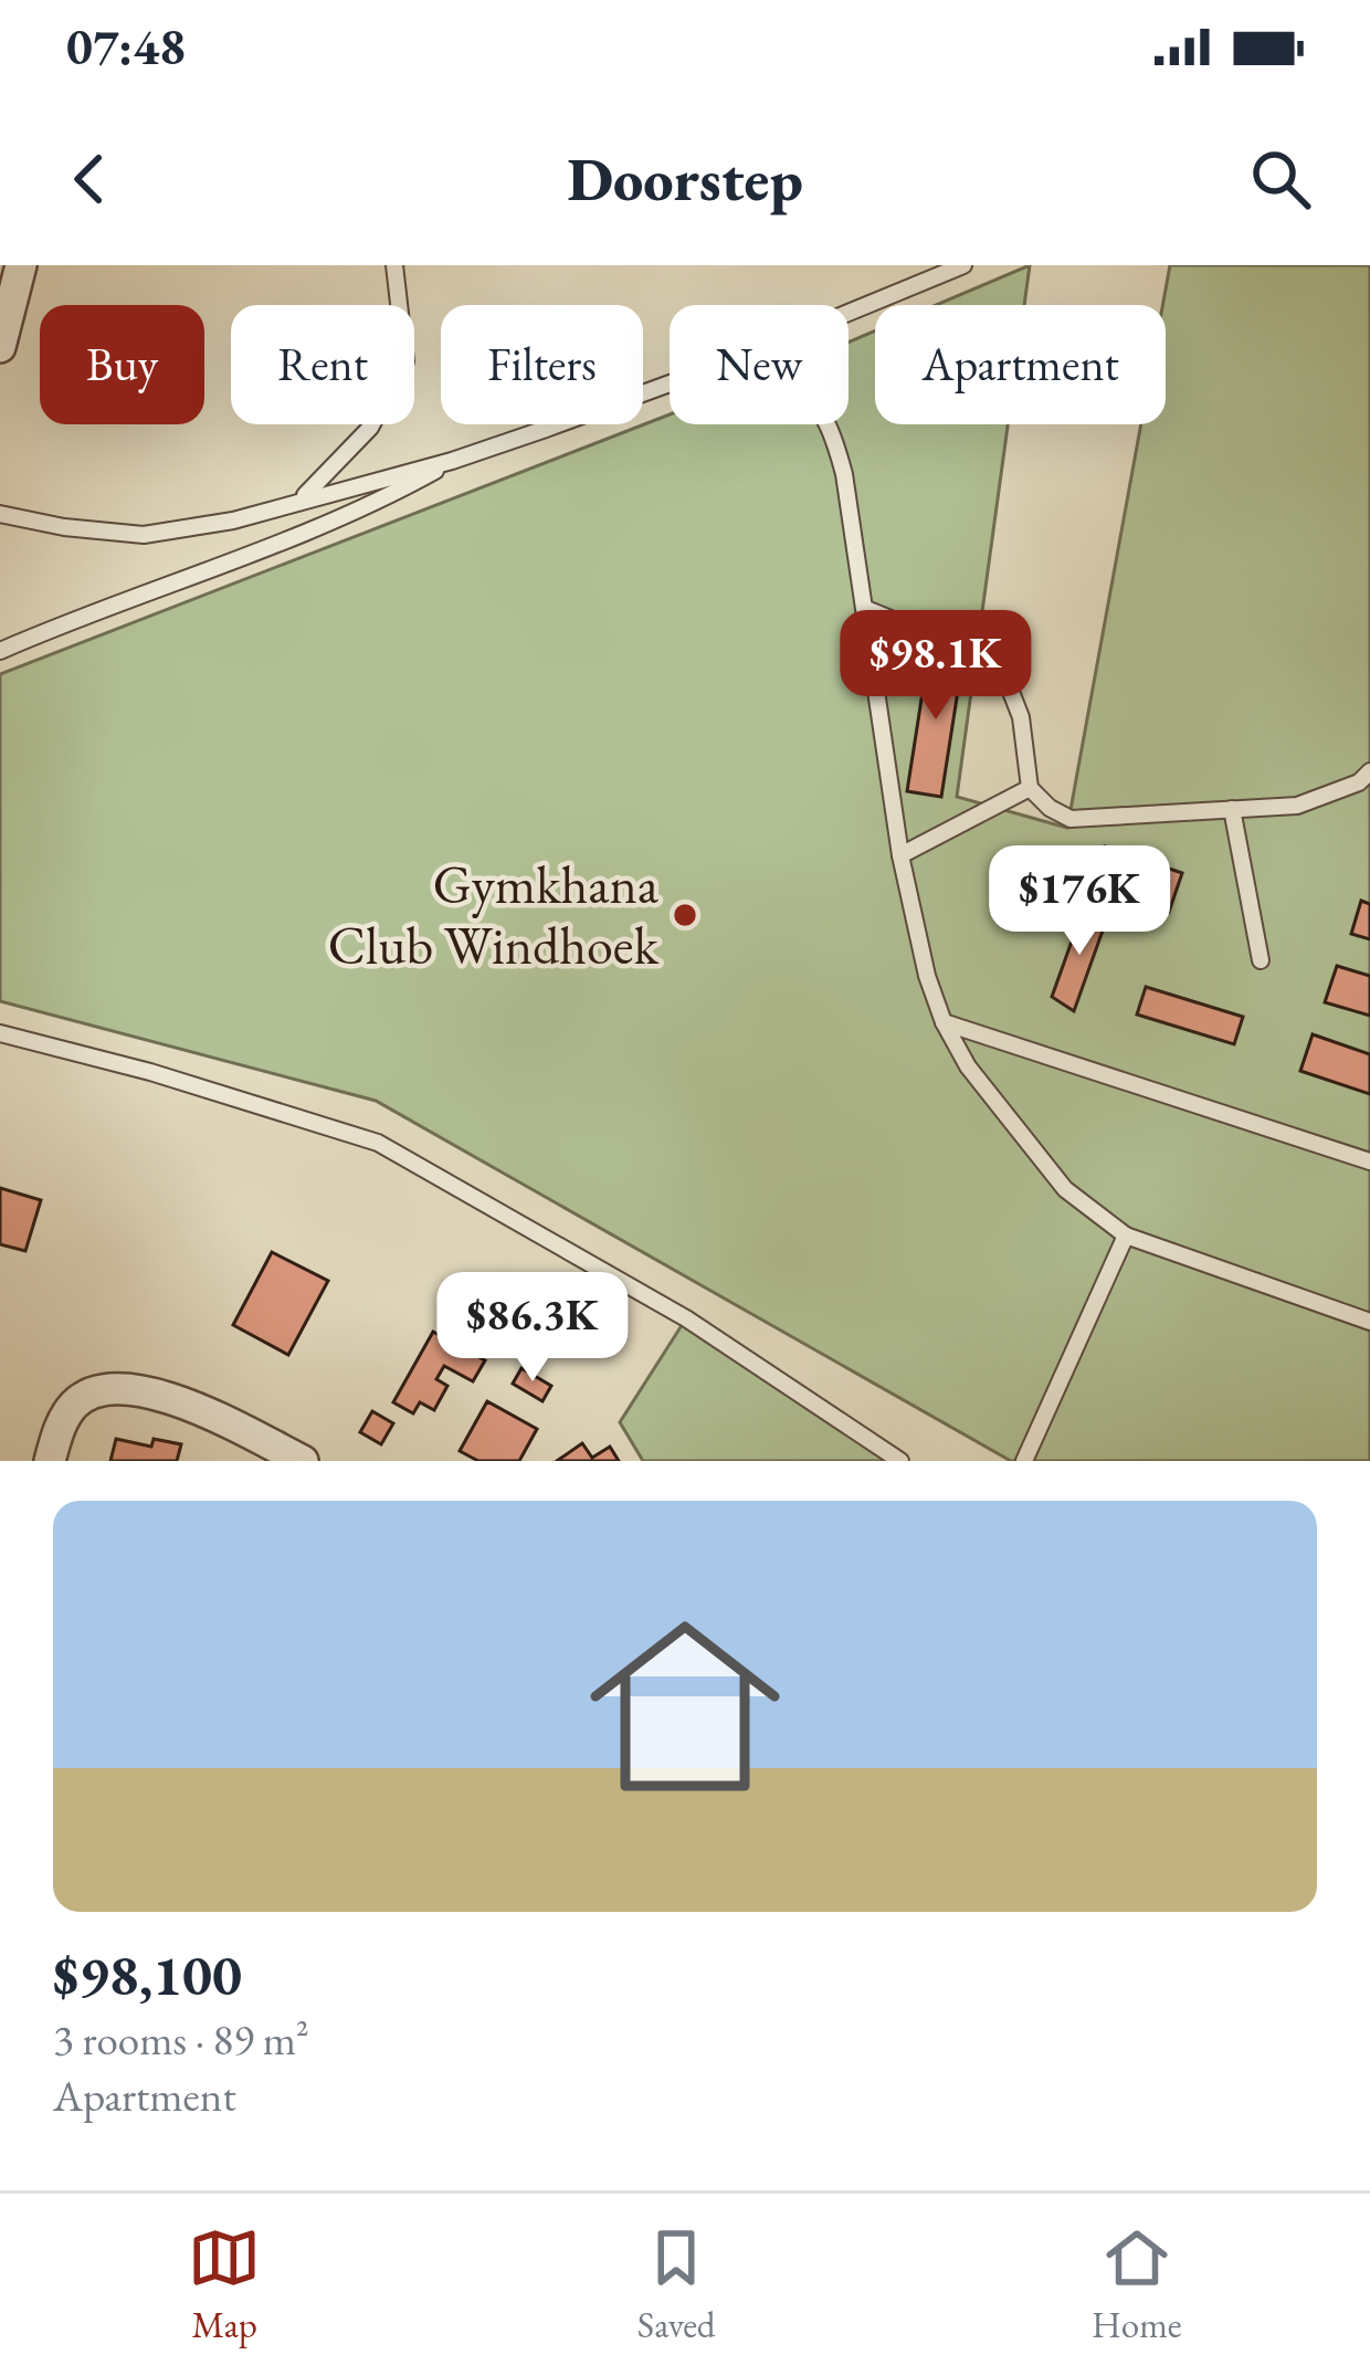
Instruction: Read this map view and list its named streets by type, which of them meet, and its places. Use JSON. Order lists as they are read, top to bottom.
{
  "places": ["Gymkhana Club Windhoek"],
  "page": {
    "status": "07:48",
    "header": "Doorstep",
    "chip": [
      "Buy",
      "Rent",
      "Filters",
      "New",
      "Apartment"
    ],
    "price": ["$98.1K", "$176K", "$86.3K"],
    "list": [
      {
        "name": "$98,100",
        "note": "3 rooms · 89 m² · Apartment"
      }
    ],
    "tabs": ["Map", "Saved", "Home"]
  }
}
